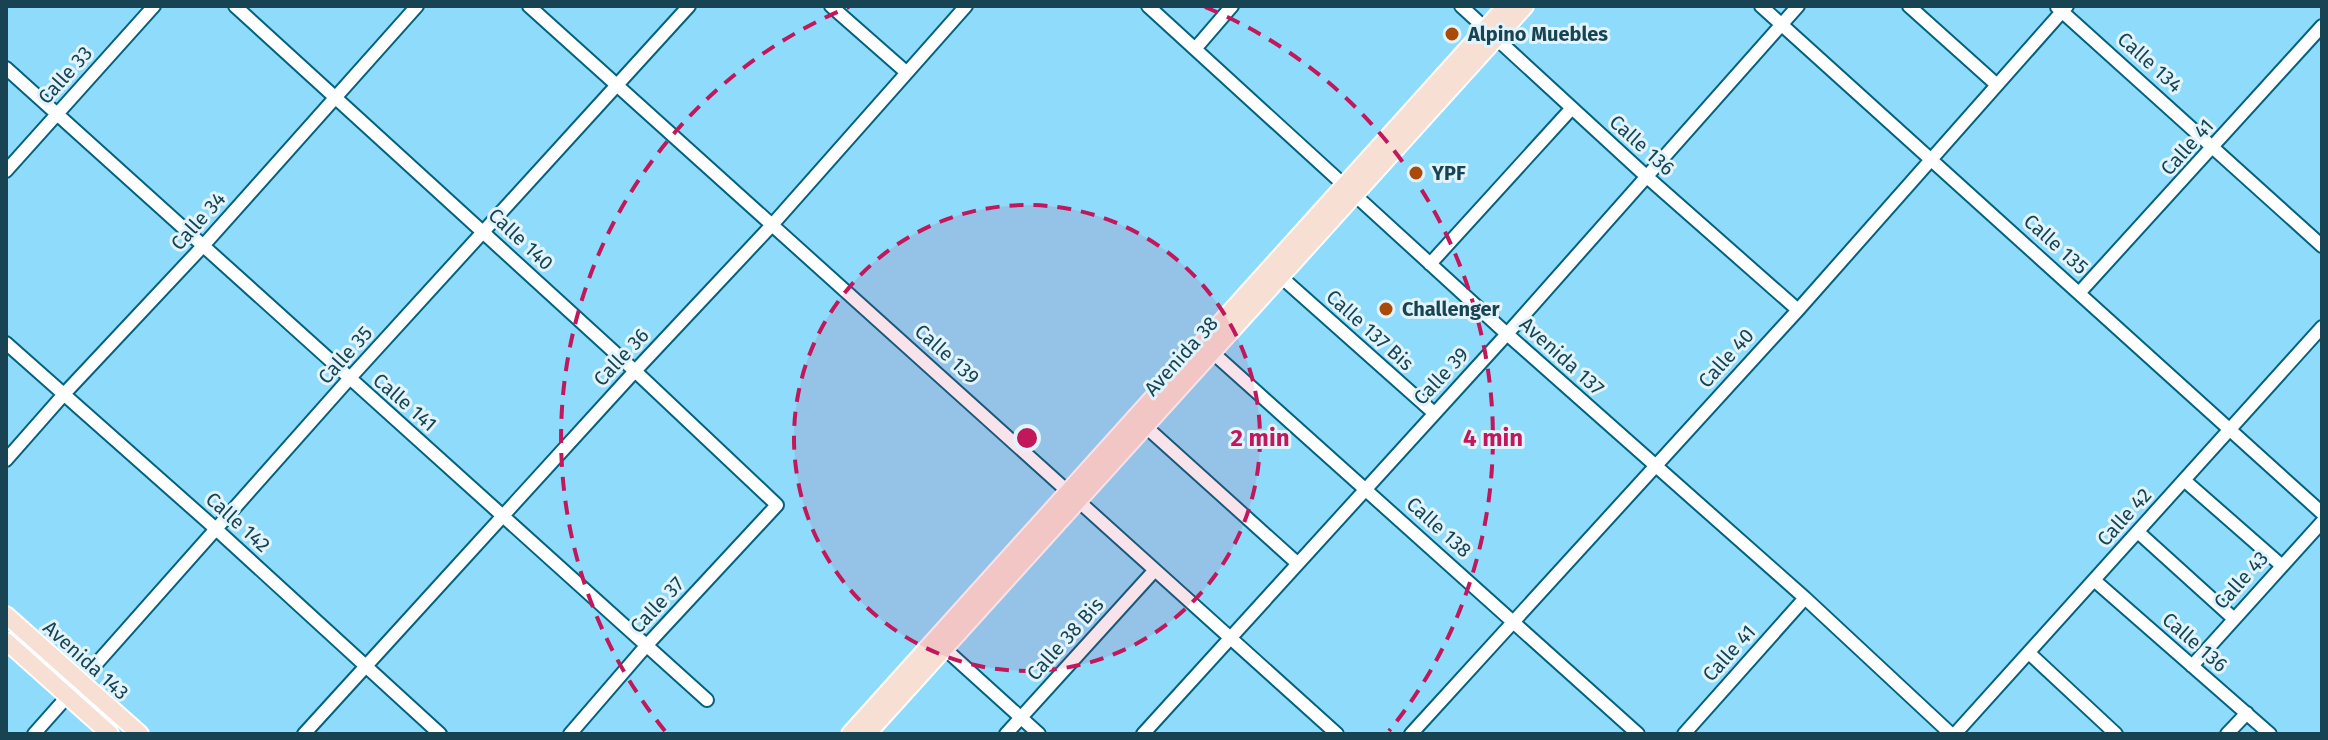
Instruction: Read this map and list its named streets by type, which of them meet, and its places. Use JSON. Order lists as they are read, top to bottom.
{
  "streets": {
    "main road": ["Avenida 38", "Avenida 143"],
    "street": [
      "Calle 134",
      "Calle 33",
      "Calle 136",
      "Calle 41",
      "Calle 34",
      "Calle 140",
      "Calle 135",
      "Calle 137 Bis",
      "Calle 139",
      "Calle 35",
      "Avenida 137",
      "Calle 36",
      "Calle 40",
      "Calle 39",
      "Calle 141",
      "Calle 42",
      "Calle 142",
      "Calle 138",
      "Calle 43",
      "Calle 37",
      "Calle 38 Bis"
    ]
  },
  "crossings": [
    ["Calle 134", "Calle 41"],
    ["Calle 134", "Calle 40"],
    ["Calle 33", "Calle 141"],
    ["Calle 136", "Avenida 38"],
    ["Calle 136", "Calle 40"],
    ["Calle 136", "Calle 39"],
    ["Calle 136", "Calle 42"],
    ["Calle 136", "Calle 43"],
    ["Calle 41", "Calle 135"],
    ["Calle 41", "Avenida 137"],
    ["Calle 34", "Calle 140"],
    ["Calle 34", "Calle 141"],
    ["Calle 34", "Calle 142"],
    ["Calle 140", "Calle 35"],
    ["Calle 140", "Calle 36"],
    ["Calle 140", "Calle 37"],
    ["Calle 135", "Calle 40"],
    ["Calle 135", "Calle 39"],
    ["Calle 135", "Calle 42"],
    ["Calle 137 Bis", "Avenida 38"],
    ["Calle 137 Bis", "Calle 39"],
    ["Calle 139", "Calle 35"],
    ["Calle 139", "Avenida 38"],
    ["Calle 139", "Calle 36"],
    ["Calle 139", "Calle 39"],
    ["Calle 139", "Calle 38 Bis"],
    ["Calle 35", "Calle 141"],
    ["Calle 35", "Calle 142"],
    ["Calle 35", "Avenida 143"],
    ["Avenida 38", "Avenida 137"],
    ["Avenida 38", "Calle 138"],
    ["Avenida 137", "Calle 40"],
    ["Avenida 137", "Calle 39"],
    ["Avenida 137", "Calle 42"],
    ["Calle 36", "Calle 141"],
    ["Calle 36", "Calle 142"],
    ["Calle 40", "Calle 138"],
    ["Calle 39", "Calle 138"],
    ["Calle 141", "Calle 37"]
  ],
  "places": ["Alpino Muebles", "YPF", "Challenger"],
  "rings": ["2 min", "4 min"]
}
